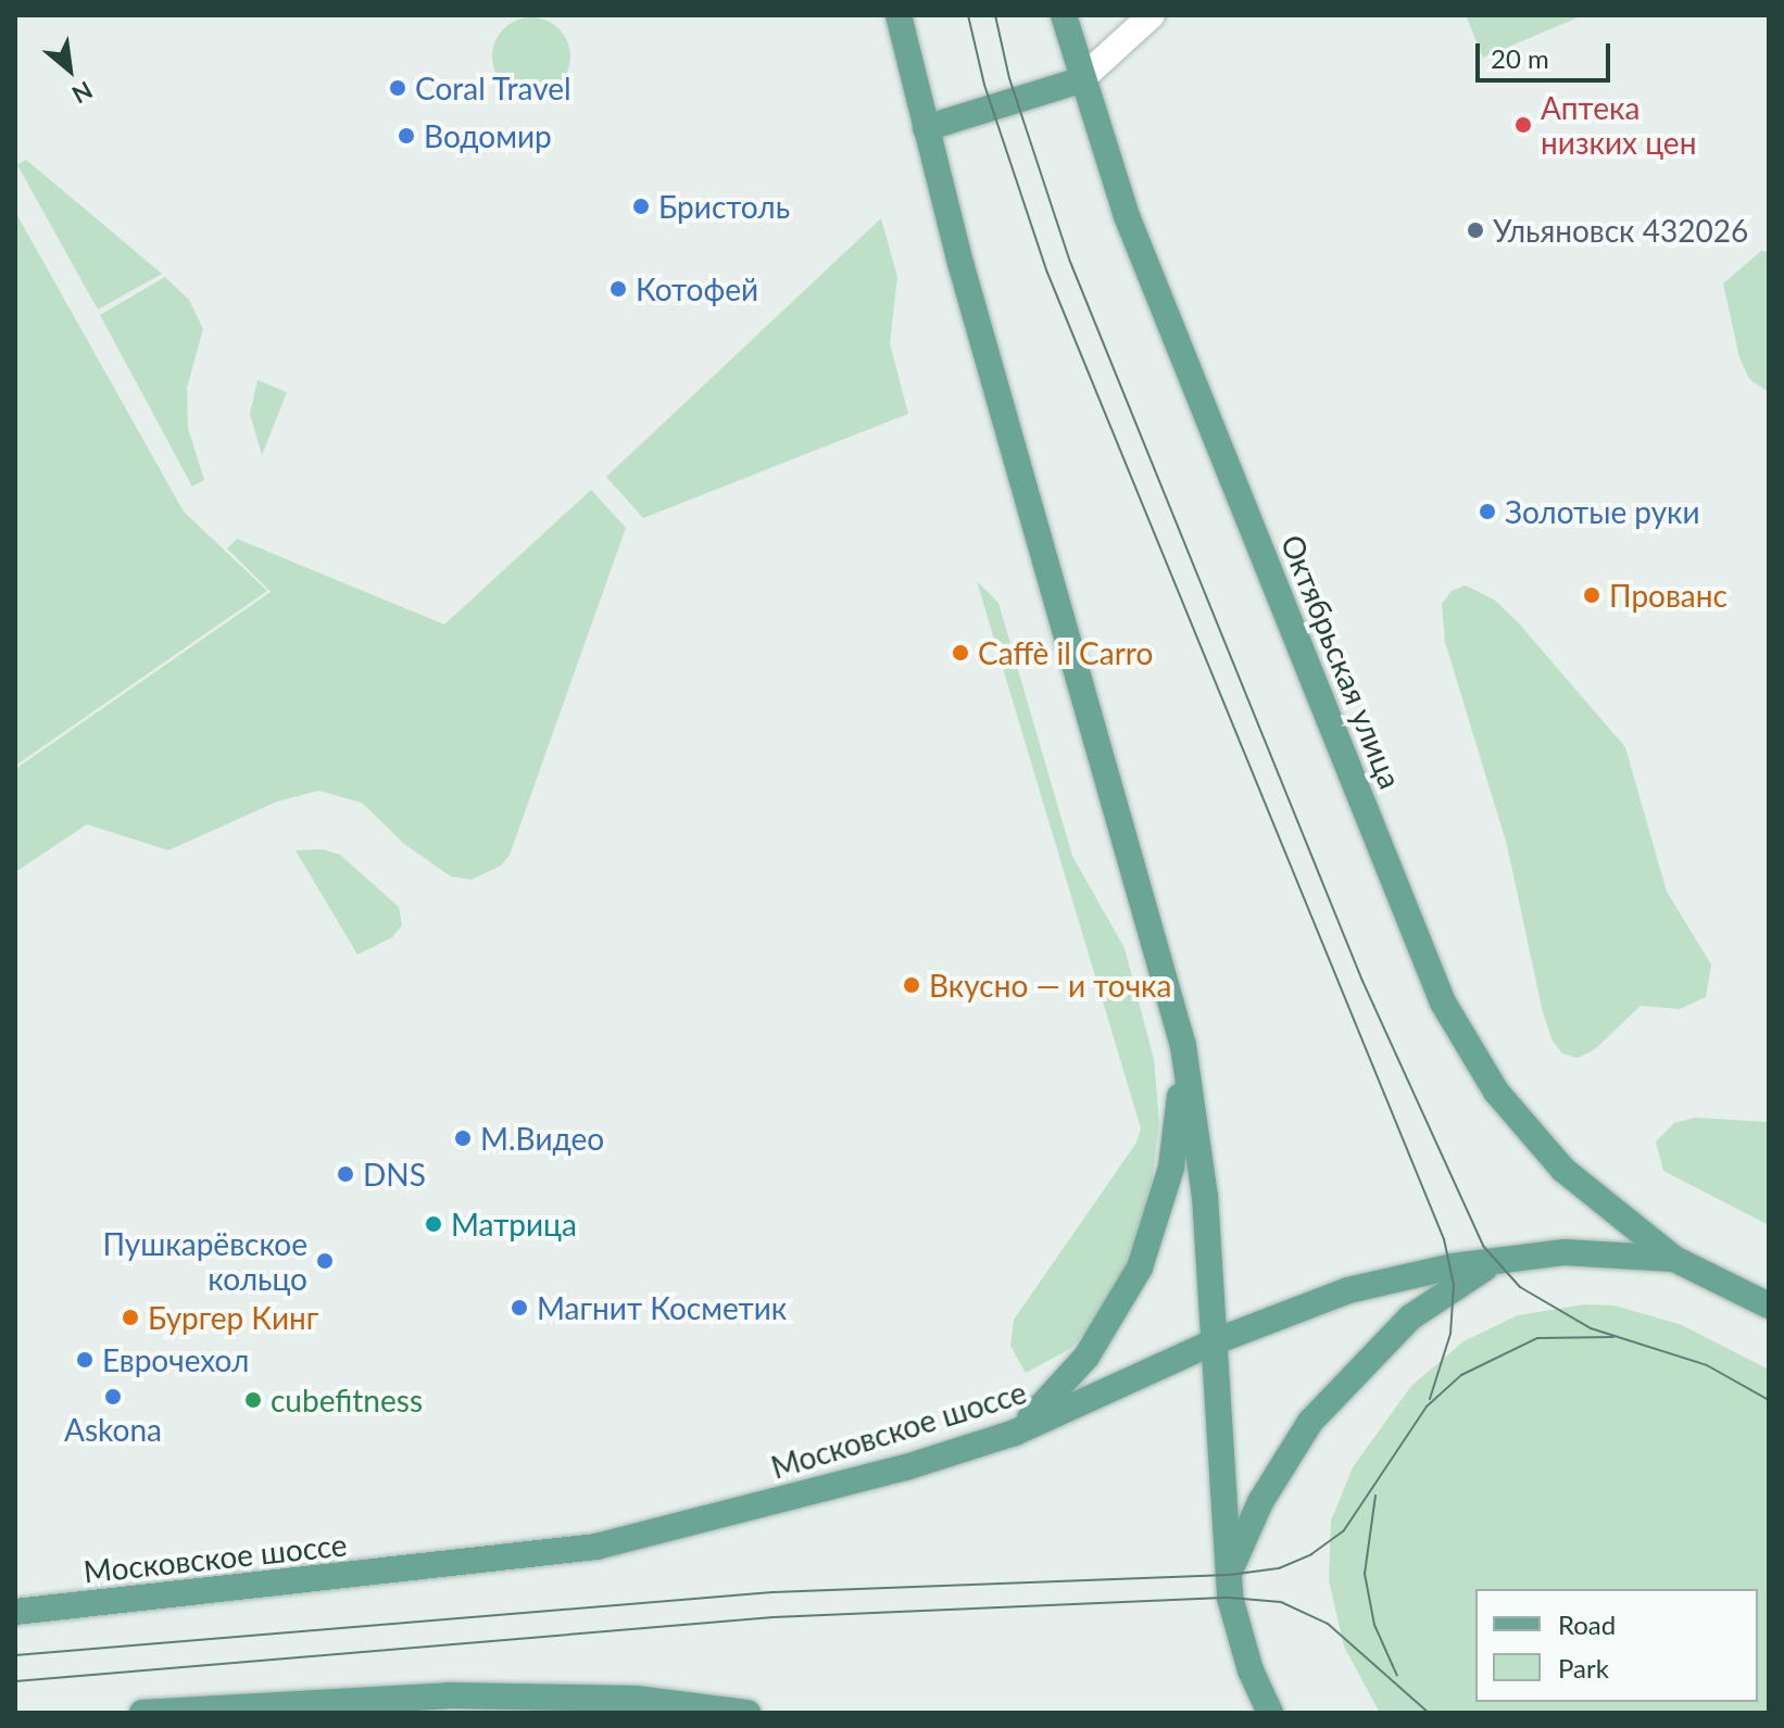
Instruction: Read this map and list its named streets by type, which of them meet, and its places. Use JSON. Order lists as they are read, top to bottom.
{
  "streets": {
    "main road": ["Октябрьская улица", "Московское шоссе"]
  },
  "crossings": [
    ["Октябрьская улица", "Московское шоссе"]
  ],
  "places": [
    "Coral Travel",
    "Аптека низких цен",
    "Водомир",
    "Бристоль",
    "Ульяновск 432026",
    "Котофей",
    "Золотые руки",
    "Прованс",
    "Caffè il Carro",
    "Вкусно — и точка",
    "М.Видео",
    "DNS",
    "Матрица",
    "Пушкарёвское кольцо",
    "Магнит Косметик",
    "Бургер Кинг",
    "Еврочехол",
    "Askona",
    "cubefitness"
  ],
  "legend": ["Road", "Park"],
  "scale_bar": "20 m",
  "north": "bottom right"
}
